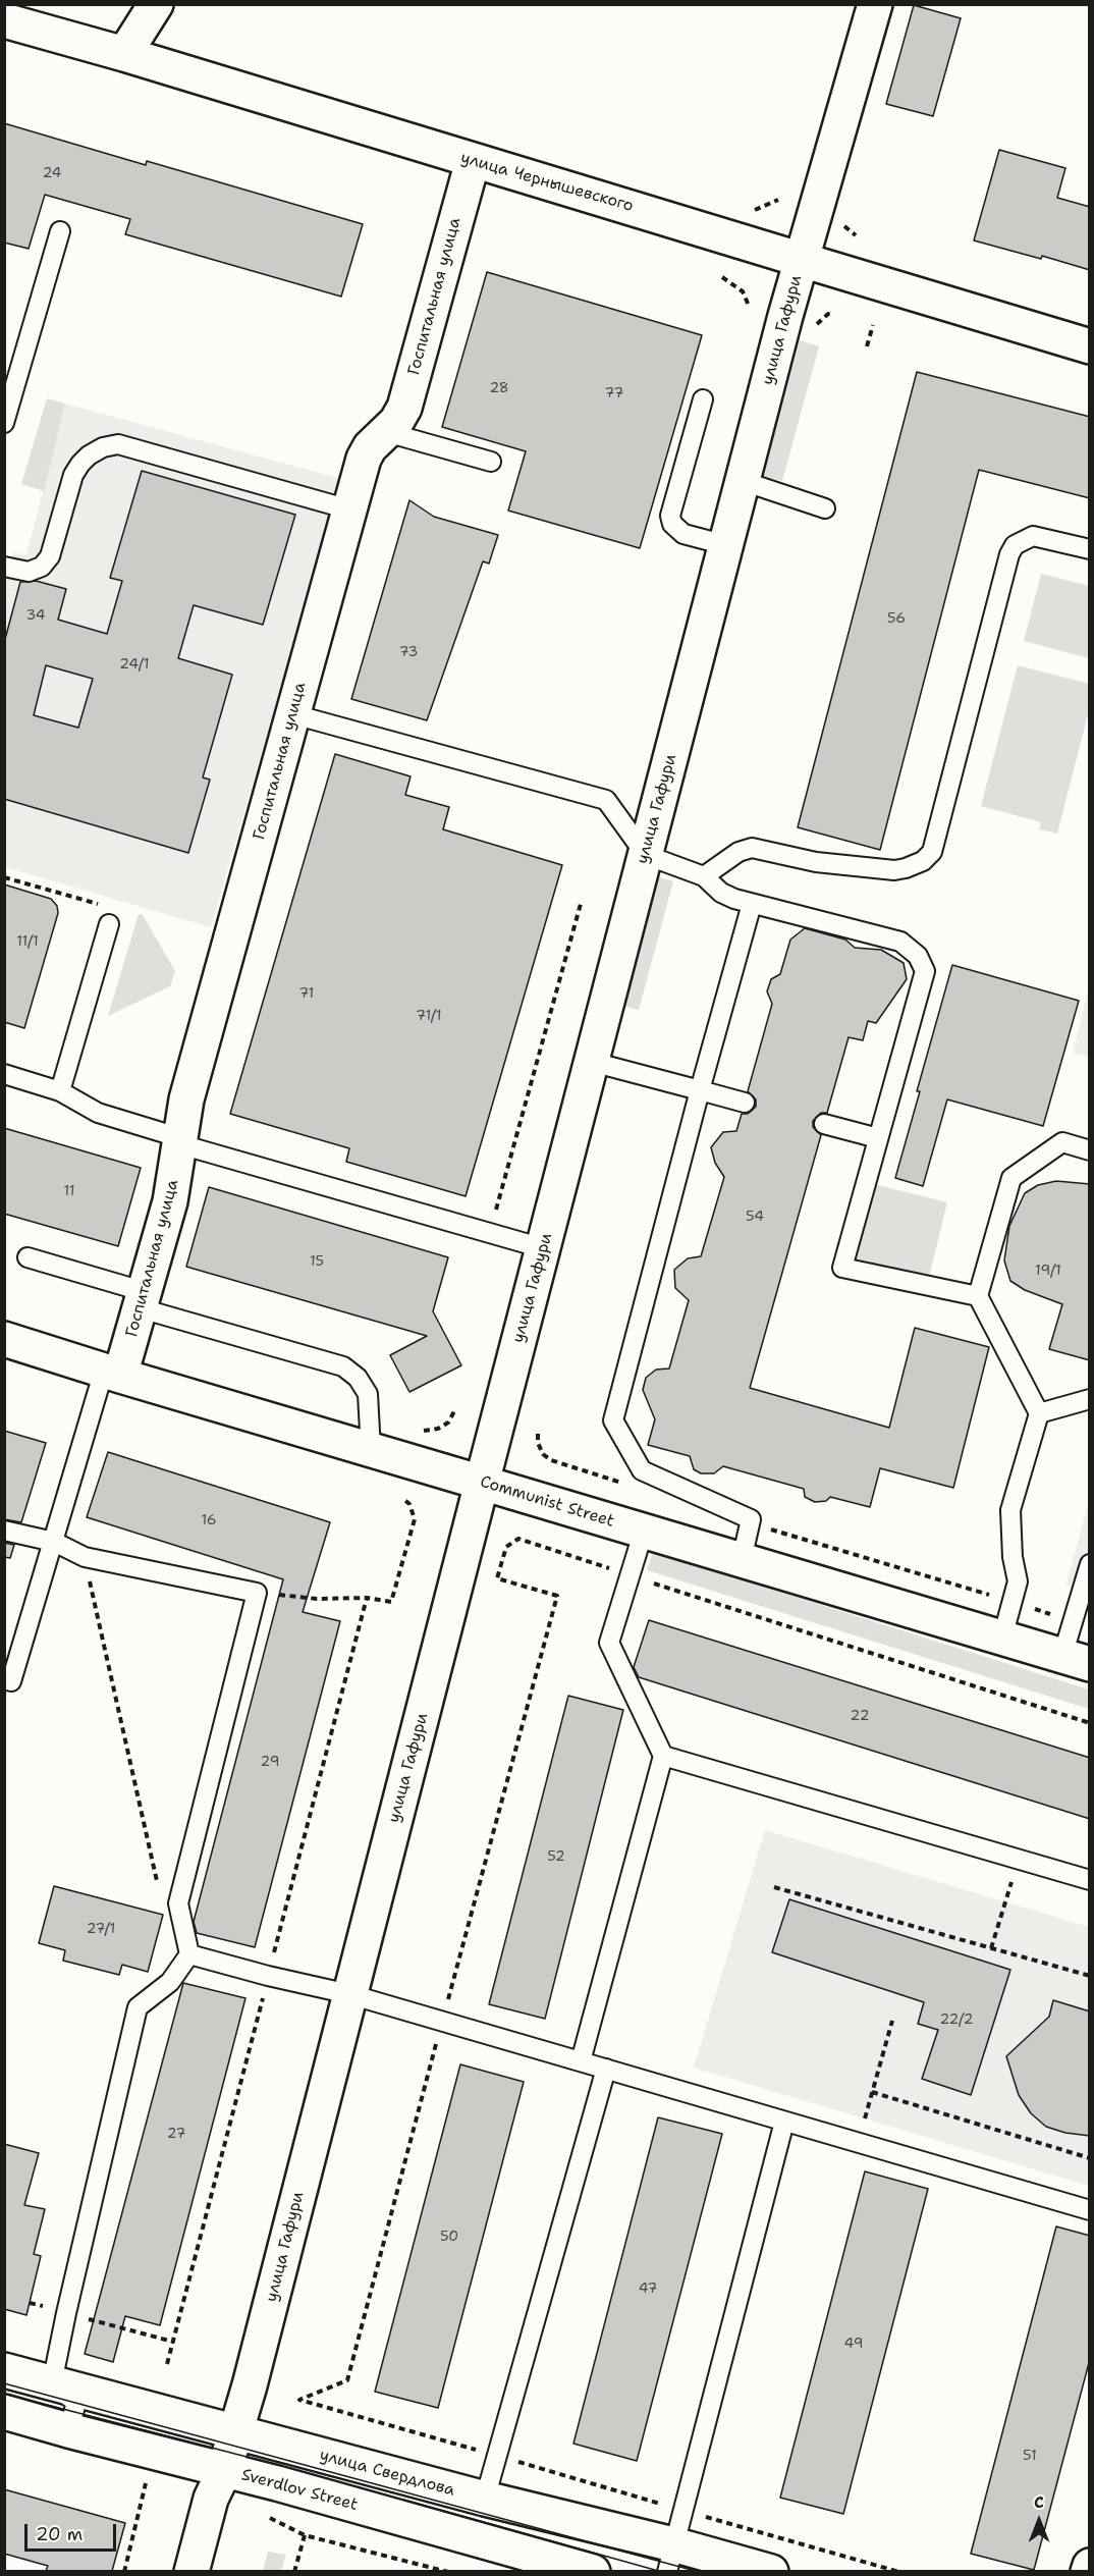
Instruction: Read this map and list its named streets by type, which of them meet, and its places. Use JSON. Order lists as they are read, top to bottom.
{
  "streets": {
    "street": [
      "улица Чернышевского",
      "Госпитальная улица",
      "улица Гафури",
      "Communist Street",
      "улица Свердлова",
      "Sverdlov Street"
    ]
  },
  "crossings": [
    ["улица Чернышевского", "Госпитальная улица"],
    ["улица Чернышевского", "улица Гафури"],
    ["Госпитальная улица", "Communist Street"],
    ["улица Гафури", "Communist Street"],
    ["улица Гафури", "улица Свердлова"],
    ["улица Гафури", "Sverdlov Street"]
  ],
  "house_numbers": [
    "24",
    "28",
    "77",
    "34",
    "56",
    "73",
    "24/1",
    "11/1",
    "71",
    "71/1",
    "11",
    "54",
    "15",
    "19/1",
    "16",
    "22",
    "29",
    "52",
    "27/1",
    "22/2",
    "27",
    "50",
    "47",
    "49",
    "51"
  ],
  "scale_bar": "20 m",
  "north": "top"
}
